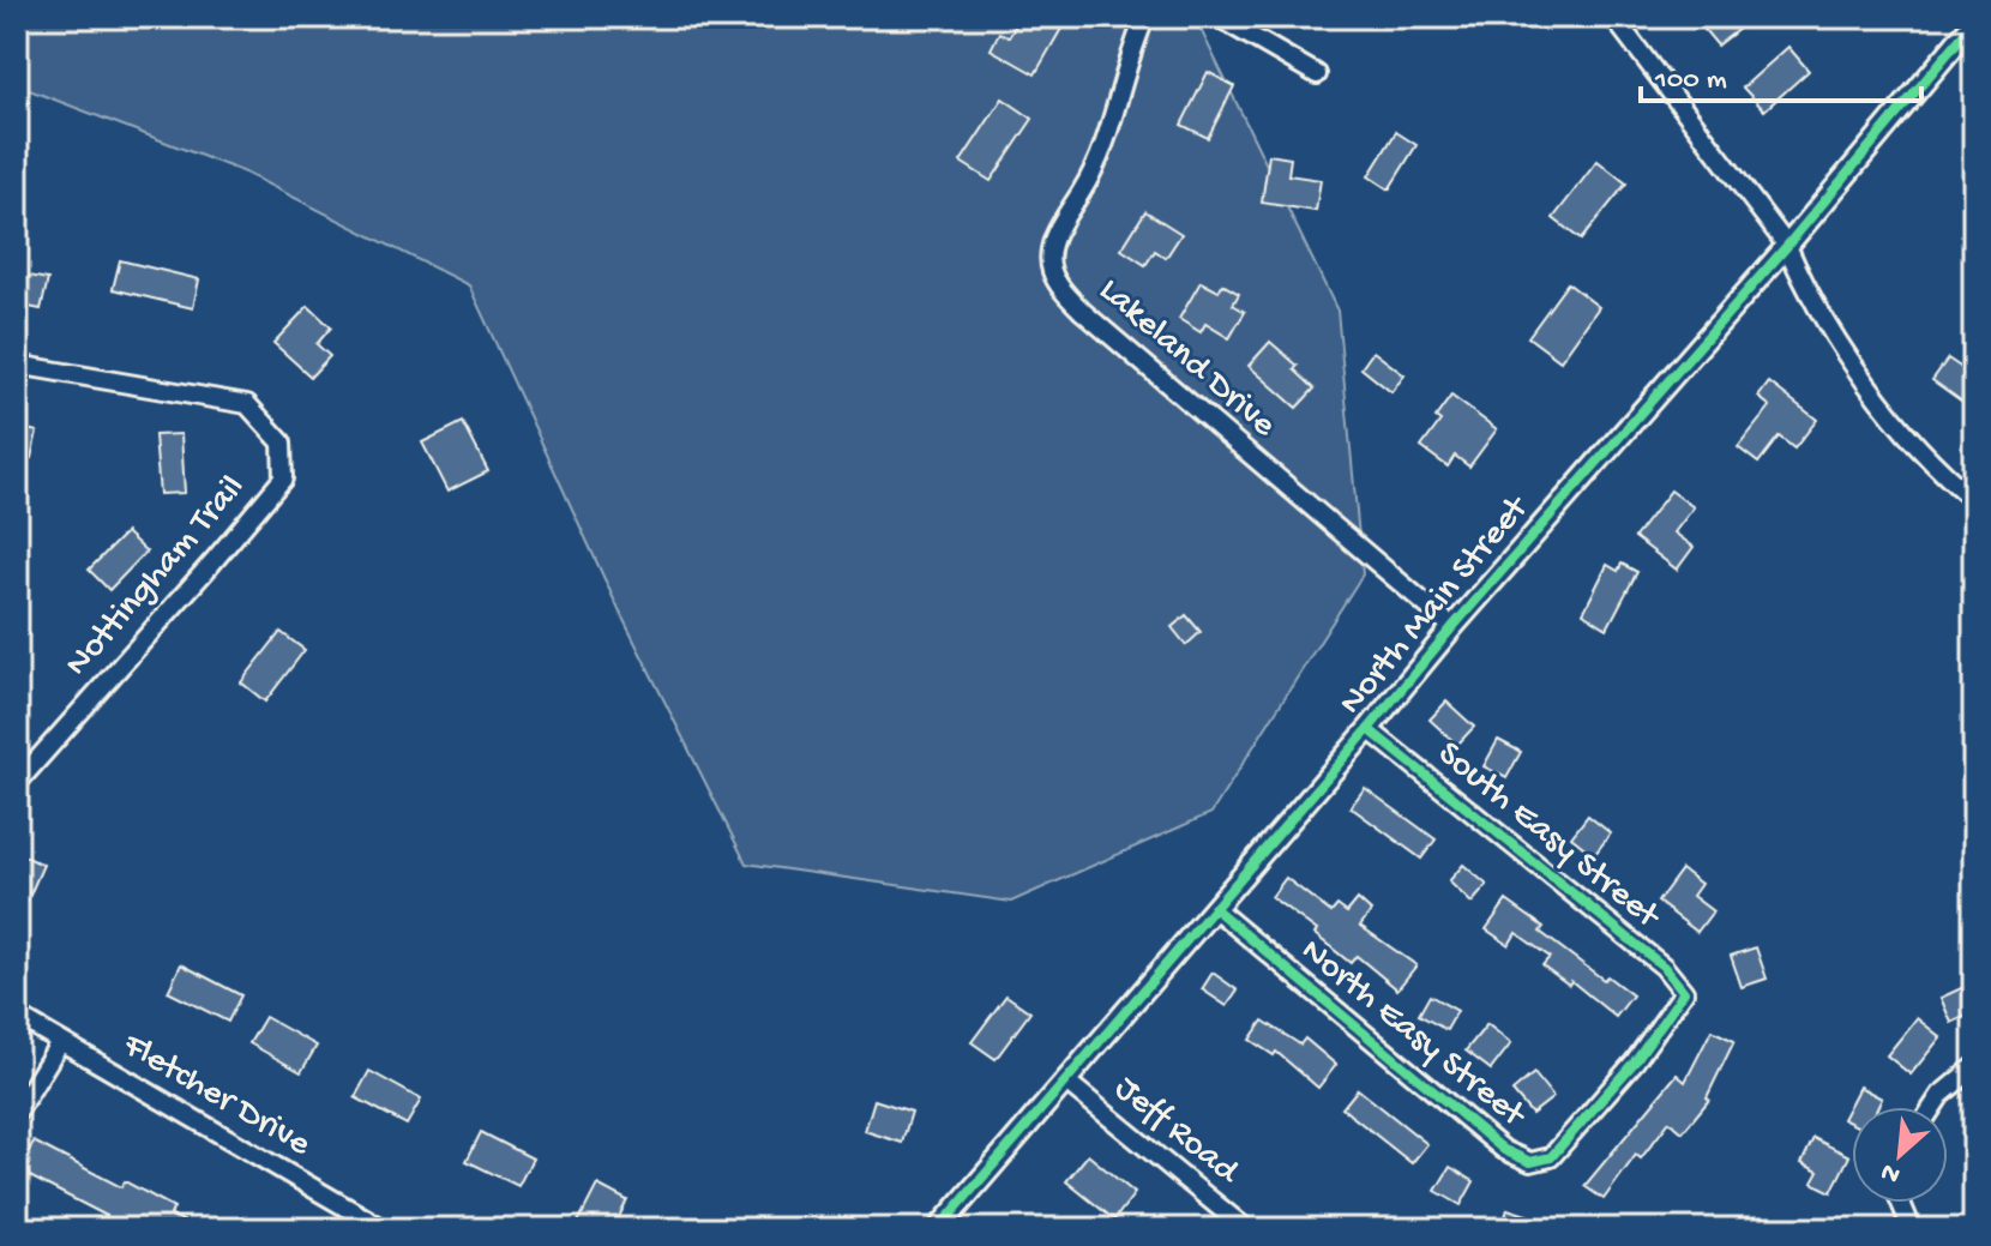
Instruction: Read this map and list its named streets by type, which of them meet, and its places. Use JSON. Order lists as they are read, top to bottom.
{
  "streets": {
    "street": [
      "Lakeland Drive",
      "Nottingham Trail",
      "North Main Street",
      "South Easy Street",
      "North Easy Street",
      "Fletcher Drive",
      "Jeff Road"
    ]
  },
  "crossings": [
    ["Lakeland Drive", "North Main Street"],
    ["North Main Street", "South Easy Street"],
    ["North Main Street", "North Easy Street"],
    ["North Main Street", "Jeff Road"],
    ["South Easy Street", "North Easy Street"]
  ],
  "scale_bar": "100 m",
  "north": "bottom left"
}
